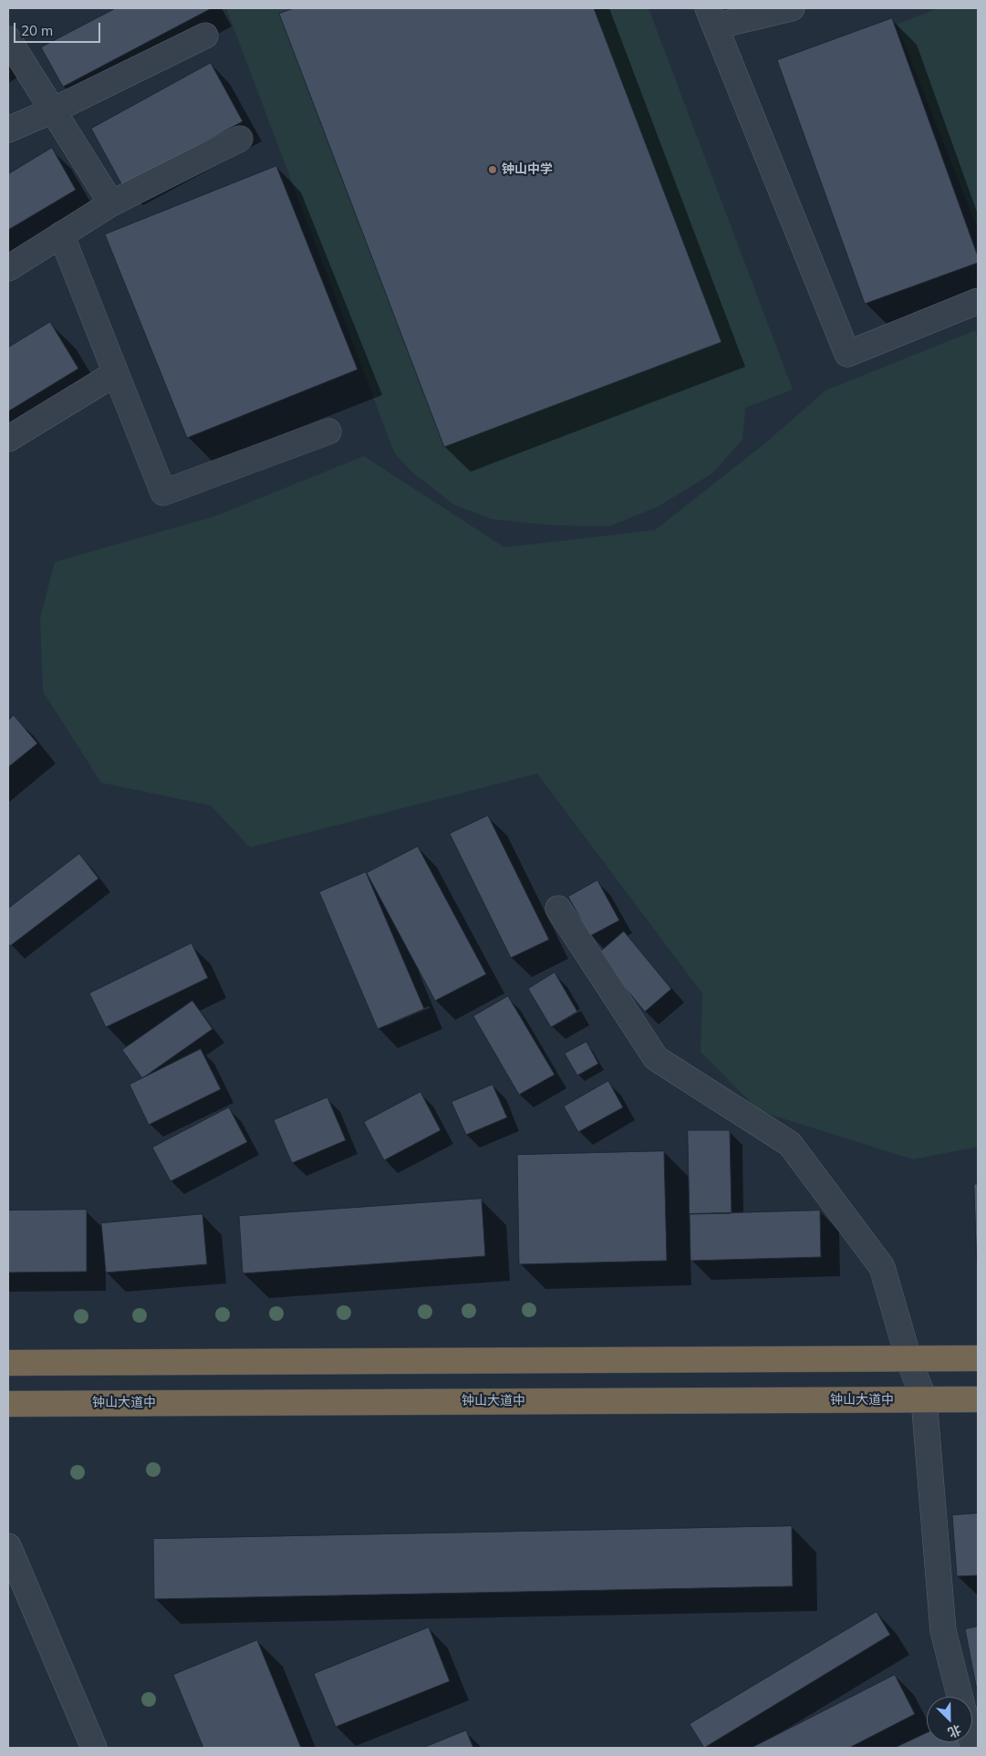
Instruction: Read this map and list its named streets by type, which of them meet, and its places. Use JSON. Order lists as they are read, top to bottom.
{
  "streets": {
    "highway": ["钟山大道中"]
  },
  "places": ["钟山中学"],
  "scale_bar": "20 m",
  "north": "bottom right"
}
